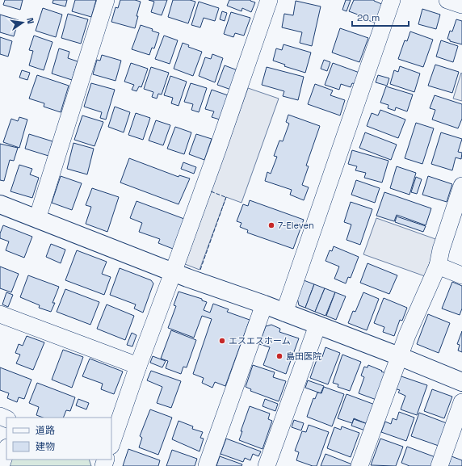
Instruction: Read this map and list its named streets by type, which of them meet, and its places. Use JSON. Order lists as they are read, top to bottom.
{
  "places": ["7-Eleven", "エスエスホーム", "島田医院"],
  "legend": ["道路", "建物"],
  "scale_bar": "20 m",
  "north": "right"
}
